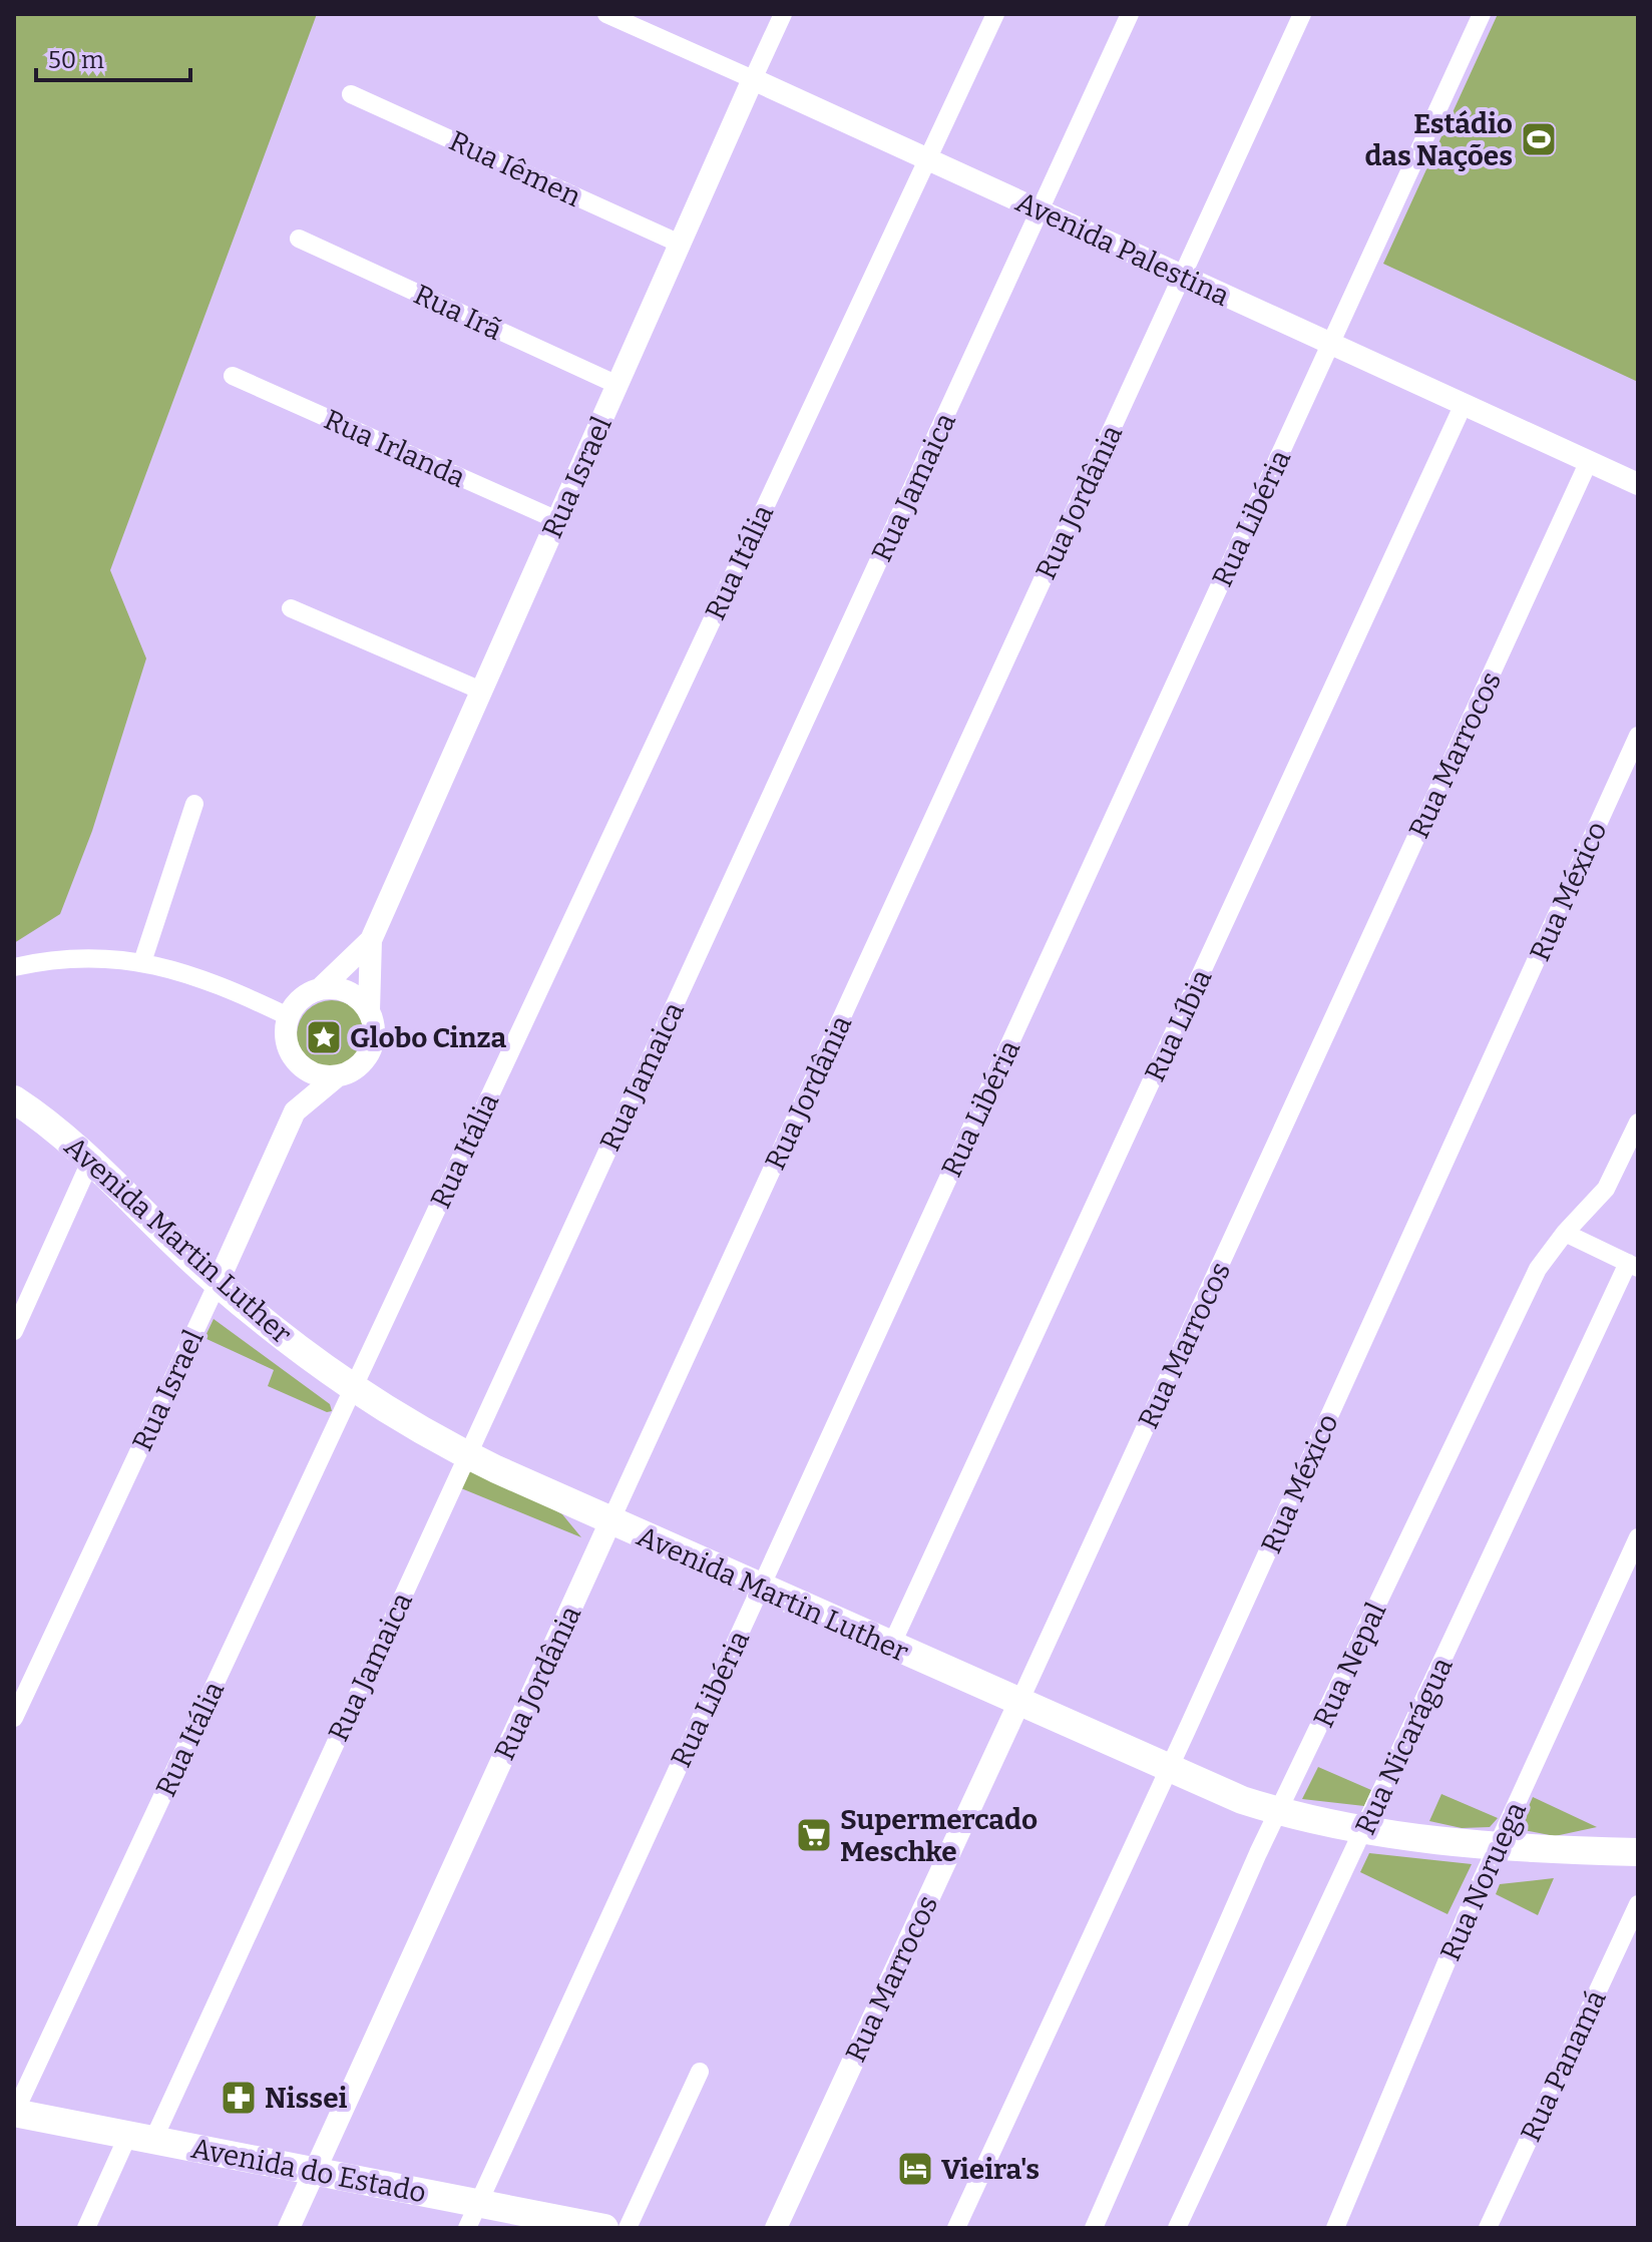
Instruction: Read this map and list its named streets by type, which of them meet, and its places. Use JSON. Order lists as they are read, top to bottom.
{
  "streets": {
    "main road": ["Avenida Martin Luther", "Avenida do Estado"],
    "street": [
      "Rua Iêmen",
      "Avenida Palestina",
      "Rua Irã",
      "Rua Irlanda",
      "Rua Israel",
      "Rua Jamaica",
      "Rua Jordânia",
      "Rua Libéria",
      "Rua Itália",
      "Rua Marrocos",
      "Rua México",
      "Rua Líbia",
      "Rua Nepal",
      "Rua Nicarágua",
      "Rua Noruega",
      "Rua Panamá"
    ]
  },
  "crossings": [
    ["Rua Iêmen", "Rua Israel"],
    ["Avenida Palestina", "Rua Israel"],
    ["Avenida Palestina", "Rua Jamaica"],
    ["Avenida Palestina", "Rua Jordânia"],
    ["Avenida Palestina", "Rua Libéria"],
    ["Avenida Palestina", "Rua Itália"],
    ["Avenida Palestina", "Rua Marrocos"],
    ["Avenida Palestina", "Rua Líbia"],
    ["Rua Irã", "Rua Israel"],
    ["Rua Irlanda", "Rua Israel"],
    ["Rua Israel", "Avenida Martin Luther"],
    ["Rua Jamaica", "Avenida Martin Luther"],
    ["Rua Jamaica", "Avenida do Estado"],
    ["Rua Jordânia", "Avenida Martin Luther"],
    ["Rua Jordânia", "Avenida do Estado"],
    ["Rua Libéria", "Avenida Martin Luther"],
    ["Rua Libéria", "Avenida do Estado"],
    ["Rua Itália", "Avenida Martin Luther"],
    ["Rua Itália", "Avenida do Estado"],
    ["Rua Marrocos", "Avenida Martin Luther"],
    ["Rua México", "Avenida Martin Luther"],
    ["Rua Líbia", "Avenida Martin Luther"],
    ["Avenida Martin Luther", "Rua Nepal"],
    ["Avenida Martin Luther", "Rua Nicarágua"],
    ["Avenida Martin Luther", "Rua Noruega"]
  ],
  "places": {
    "sports": ["Estádio das Nações"],
    "place": ["Globo Cinza"],
    "supermarket": ["Supermercado Meschke"],
    "pharmacy": ["Nissei"],
    "hotel": ["Vieira's"]
  },
  "scale_bar": "50 m"
}
